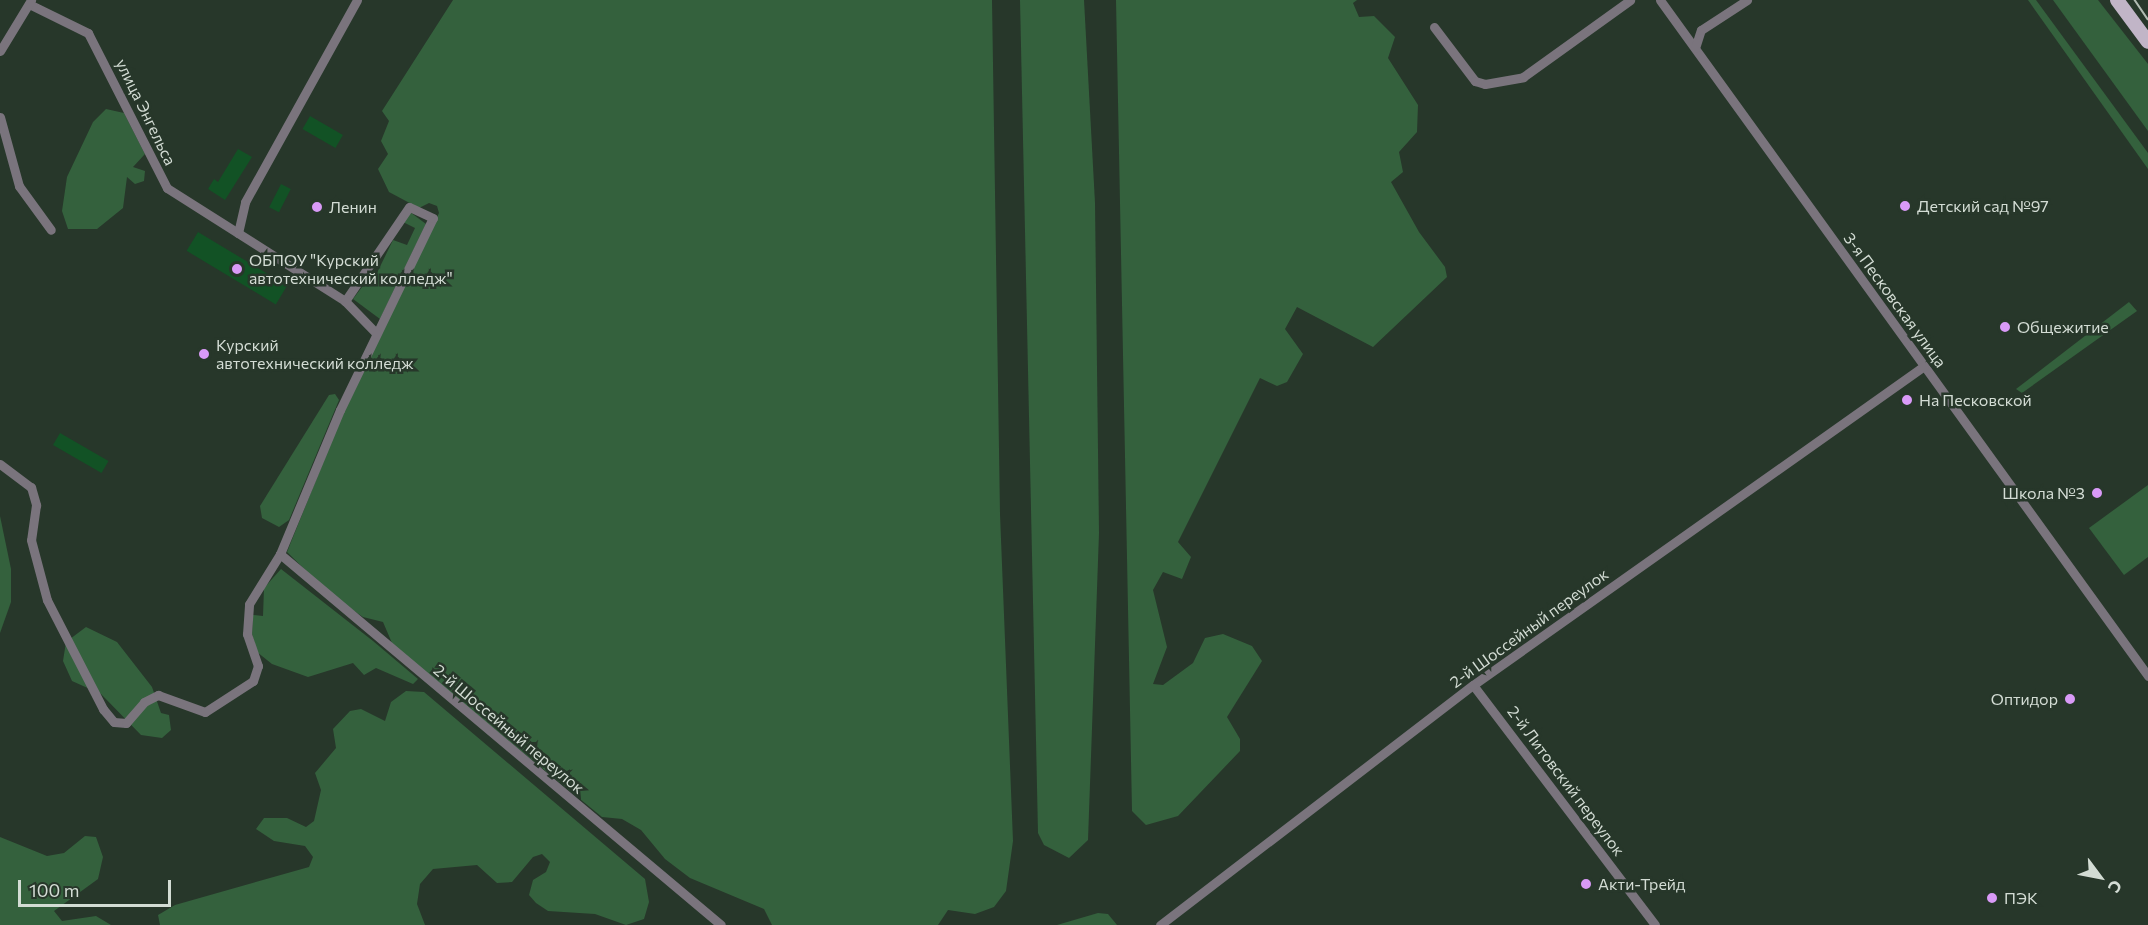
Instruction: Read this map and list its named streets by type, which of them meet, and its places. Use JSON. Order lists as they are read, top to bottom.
{
  "streets": {
    "street": [
      "улица Энгельса",
      "3-я Песковская улица",
      "2-й Шоссейный переулок",
      "2-й Литовский переулок"
    ]
  },
  "crossings": [
    ["3-я Песковская улица", "2-й Шоссейный переулок"],
    ["2-й Шоссейный переулок", "2-й Литовский переулок"]
  ],
  "places": [
    "Детский сад №97",
    "Ленин",
    "ОБПОУ \"Курский автотехнический колледж\"",
    "Общежитие",
    "Курский автотехнический колледж",
    "На Песковской",
    "Школа №3",
    "Оптидор",
    "Акти-Трейд",
    "ПЭК"
  ],
  "scale_bar": "100 m",
  "north": "bottom right"
}
